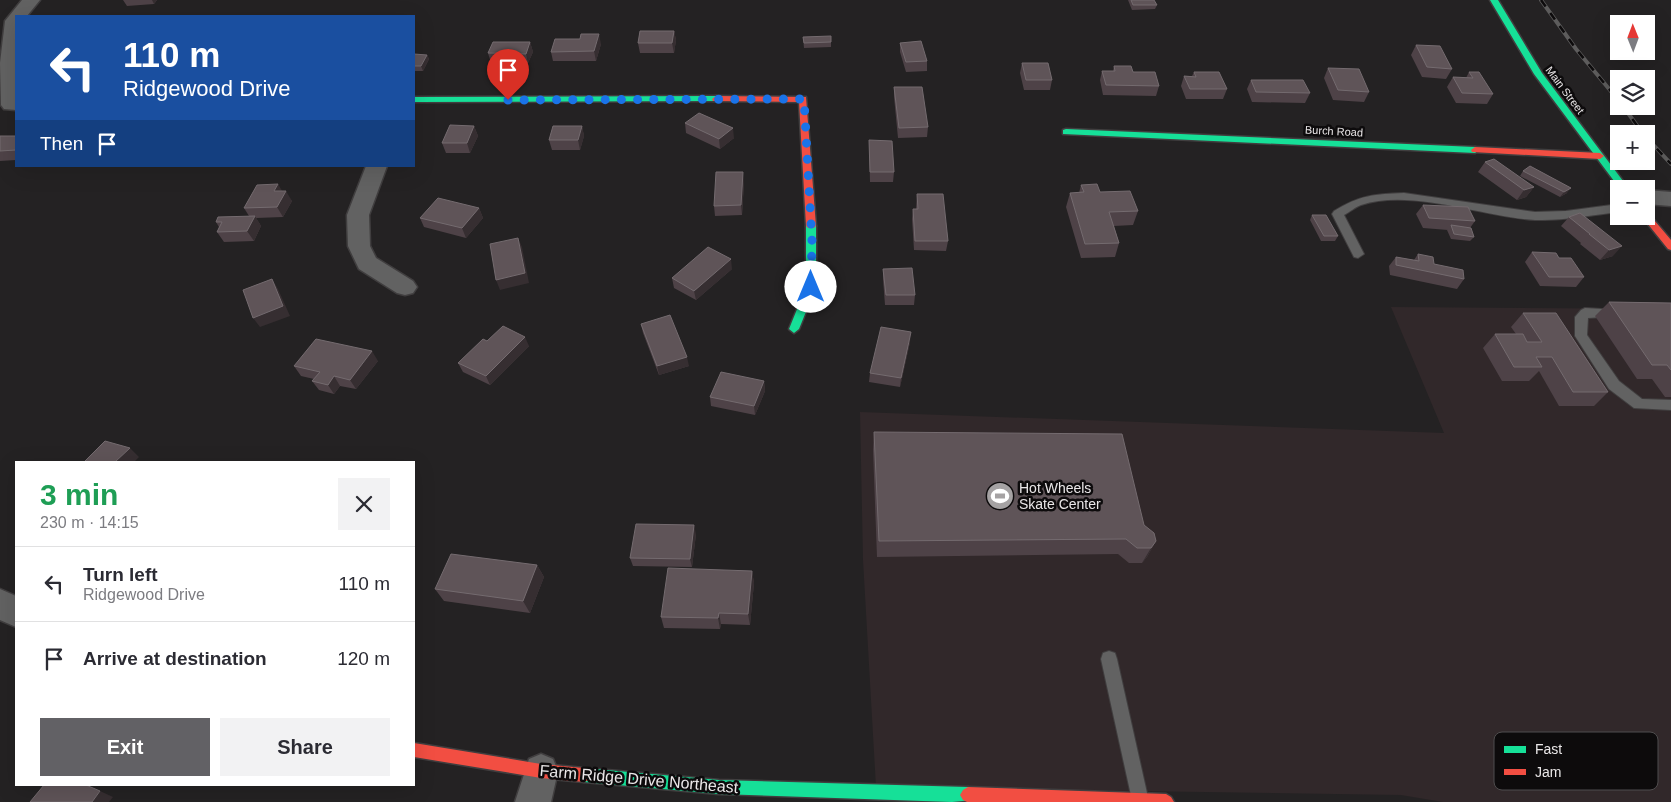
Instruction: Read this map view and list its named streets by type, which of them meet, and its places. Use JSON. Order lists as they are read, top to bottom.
{
  "streets": {
    "street": ["Main Street", "Burch Road", "Farm Ridge Drive Northeast"]
  },
  "crossings": [
    ["Main Street", "Burch Road"]
  ],
  "places": {
    "sports": ["Hot Wheels Skate Center"]
  },
  "legend": ["Fast", "Jam"],
  "north": "top",
  "page": {
    "map_buttons": ["+", "−"],
    "turn": ["110 m", "Ridgewood Drive"],
    "then": "Then",
    "heading": ["3 min", "230 m · 14:15"],
    "list": [
      {
        "name": "Turn left",
        "note": "Ridgewood Drive",
        "value": "110 m"
      },
      {
        "name": "Arrive at destination",
        "value": "120 m"
      }
    ],
    "buttons": ["Exit", "Share"]
  }
}
